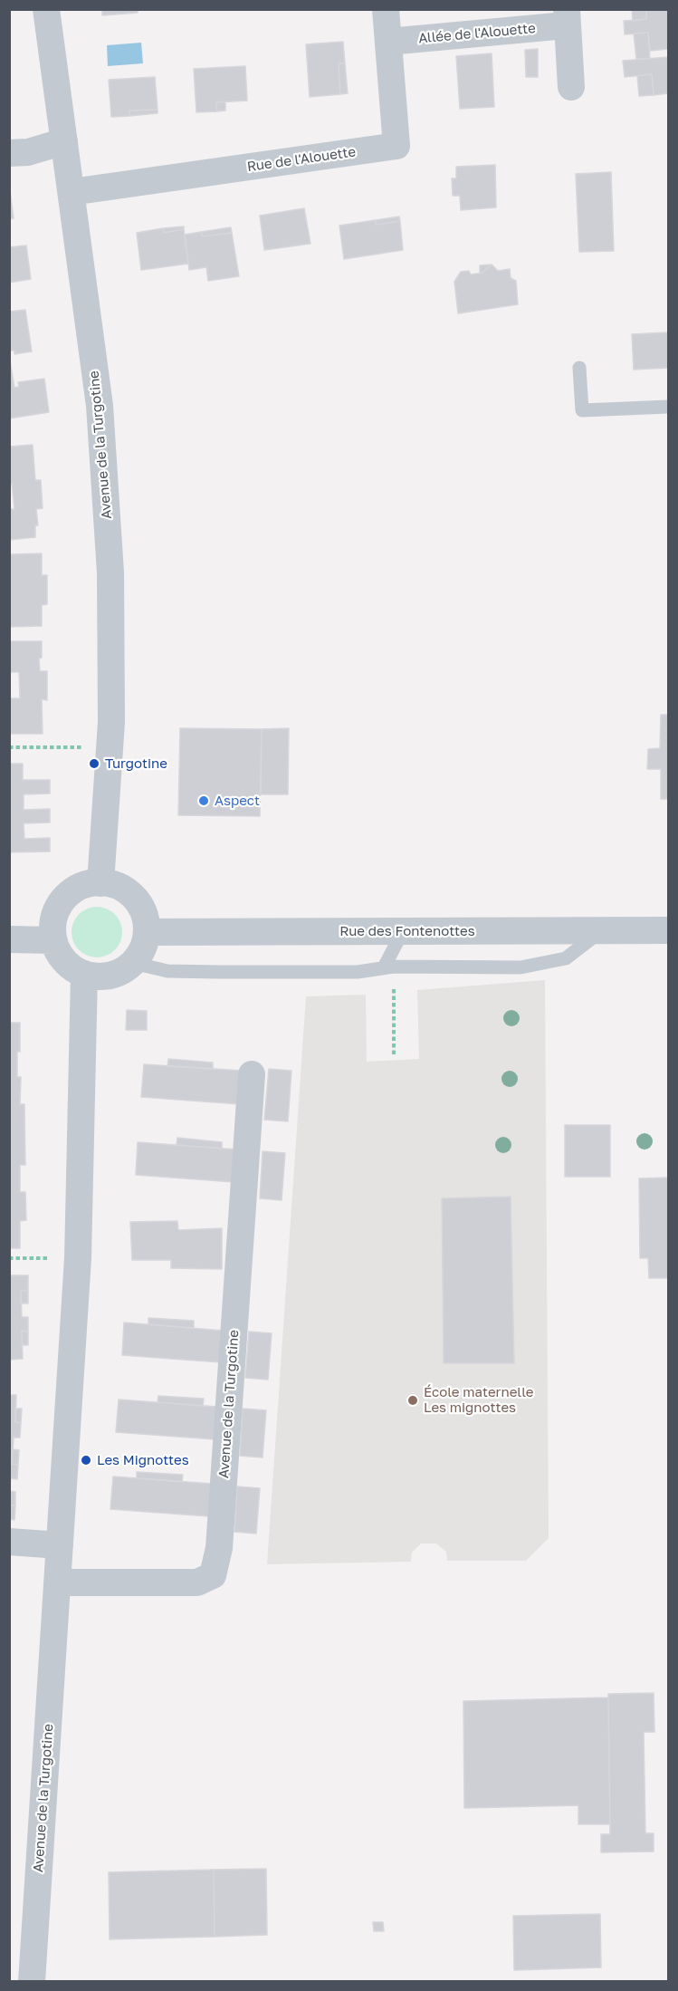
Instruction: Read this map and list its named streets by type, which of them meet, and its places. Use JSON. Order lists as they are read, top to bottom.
{
  "streets": {
    "street": [
      "Allée de l'Alouette",
      "Rue de l'Alouette",
      "Avenue de la Turgotine",
      "Rue des Fontenottes"
    ]
  },
  "crossings": [
    ["Allée de l'Alouette", "Rue de l'Alouette"],
    ["Rue de l'Alouette", "Avenue de la Turgotine"],
    ["Avenue de la Turgotine", "Rue des Fontenottes"]
  ],
  "places": [
    "Turgotine",
    "Aspect",
    "École maternelle Les mignottes",
    "Les Mignottes"
  ]
}
